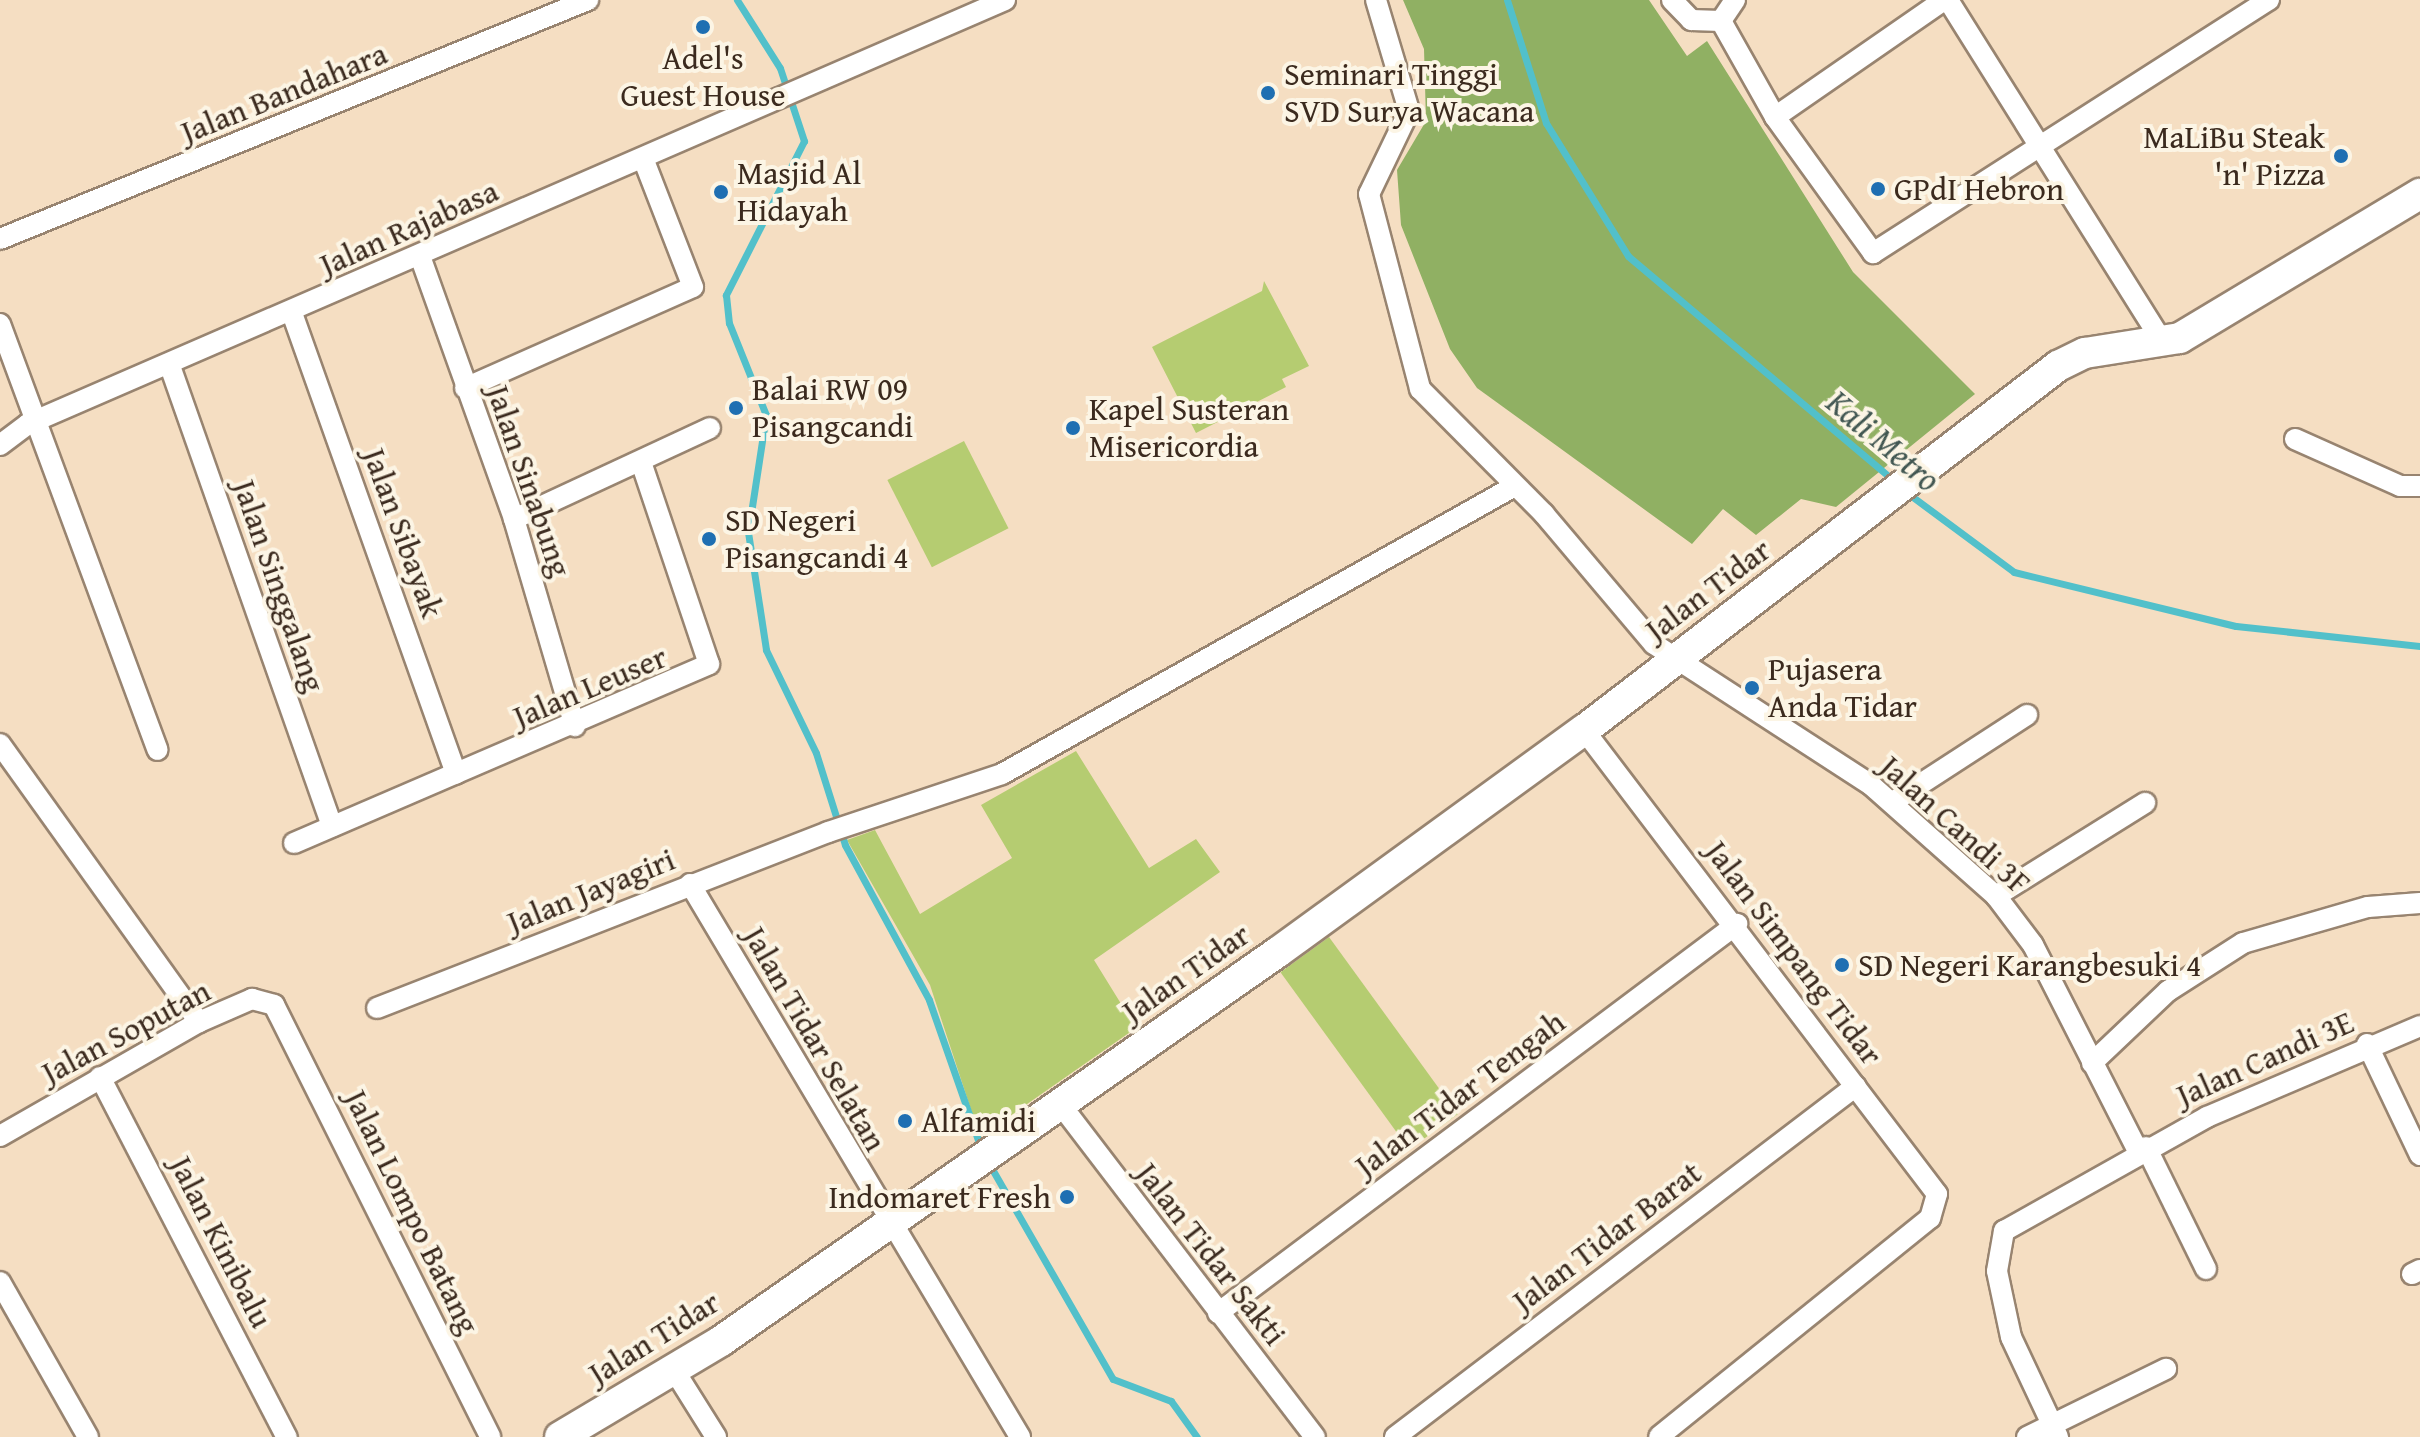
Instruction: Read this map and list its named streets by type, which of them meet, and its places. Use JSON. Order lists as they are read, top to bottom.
{
  "streets": {
    "main road": ["Jalan Tidar"],
    "street": [
      "Jalan Bandahara",
      "Jalan Rajabasa",
      "Jalan Sinabung",
      "Jalan Sibayak",
      "Jalan Singgalang",
      "Jalan Leuser",
      "Jalan Candi 3F",
      "Jalan Jayagiri",
      "Jalan Simpang Tidar",
      "Jalan Soputan",
      "Jalan Tidar Selatan",
      "Jalan Candi 3E",
      "Jalan Tidar Tengah",
      "Jalan Lompo Batang",
      "Jalan Tidar Barat",
      "Jalan Kinibalu",
      "Jalan Tidar Sakti"
    ]
  },
  "crossings": [
    ["Jalan Rajabasa", "Jalan Sinabung"],
    ["Jalan Rajabasa", "Jalan Sibayak"],
    ["Jalan Rajabasa", "Jalan Singgalang"],
    ["Jalan Sinabung", "Jalan Leuser"],
    ["Jalan Sibayak", "Jalan Leuser"],
    ["Jalan Singgalang", "Jalan Leuser"],
    ["Jalan Tidar", "Jalan Candi 3F"],
    ["Jalan Tidar", "Jalan Simpang Tidar"],
    ["Jalan Tidar", "Jalan Tidar Selatan"],
    ["Jalan Tidar", "Jalan Tidar Sakti"],
    ["Jalan Candi 3F", "Jalan Jayagiri"],
    ["Jalan Candi 3F", "Jalan Candi 3E"],
    ["Jalan Jayagiri", "Jalan Tidar Selatan"],
    ["Jalan Simpang Tidar", "Jalan Tidar Tengah"],
    ["Jalan Simpang Tidar", "Jalan Tidar Barat"],
    ["Jalan Soputan", "Jalan Lompo Batang"],
    ["Jalan Soputan", "Jalan Kinibalu"],
    ["Jalan Tidar Tengah", "Jalan Tidar Sakti"]
  ],
  "water": ["Kali Metro"],
  "places": [
    "Adel's Guest House",
    "Seminari Tinggi SVD Surya Wacana",
    "MaLiBu Steak 'n' Pizza",
    "GPdI Hebron",
    "Masjid Al Hidayah",
    "Balai RW 09 Pisangcandi",
    "Kapel Susteran Misericordia",
    "SD Negeri Pisangcandi 4",
    "Pujasera Anda Tidar",
    "SD Negeri Karangbesuki 4",
    "Alfamidi",
    "Indomaret Fresh"
  ]
}
